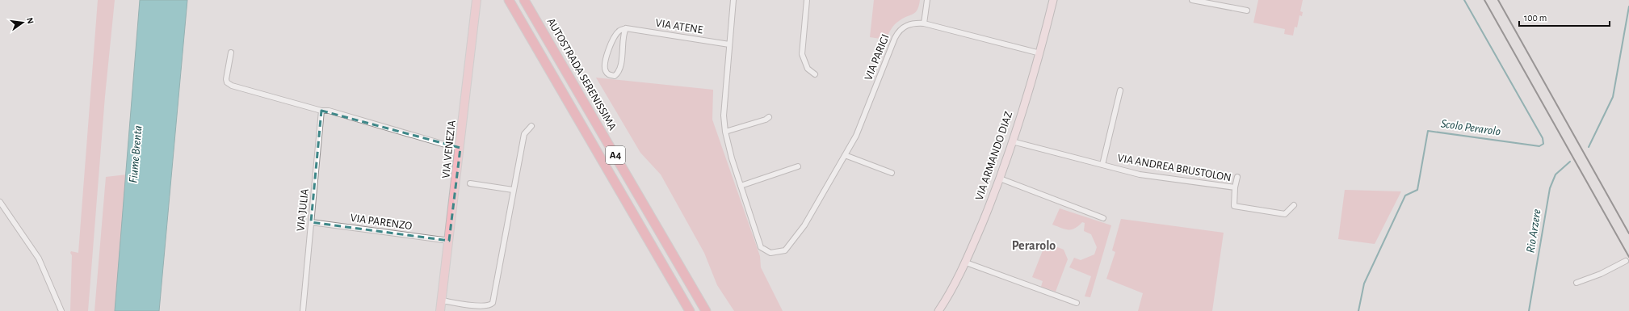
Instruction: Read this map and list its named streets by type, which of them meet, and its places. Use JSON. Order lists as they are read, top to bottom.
{
  "streets": {
    "highway": ["AUTOSTRADA SERENISSIMA", "A4"],
    "main road": ["VIA VENEZIA"],
    "street": [
      "VIA ATENE",
      "VIA PARIGI",
      "VIA ARMANDO DIAZ",
      "VIA ANDREA BRUSTOLON",
      "VIA JULIA",
      "VIA PARENZO"
    ]
  },
  "crossings": [
    ["VIA PARIGI", "VIA ARMANDO DIAZ"],
    ["VIA VENEZIA", "VIA PARENZO"],
    ["VIA ARMANDO DIAZ", "VIA ANDREA BRUSTOLON"],
    ["VIA JULIA", "VIA PARENZO"]
  ],
  "districts": ["Perarolo"],
  "water": ["Scolo Perarolo", "Fiume Brenta", "Rio Arzere"],
  "scale_bar": "100 m",
  "north": "right"
}
